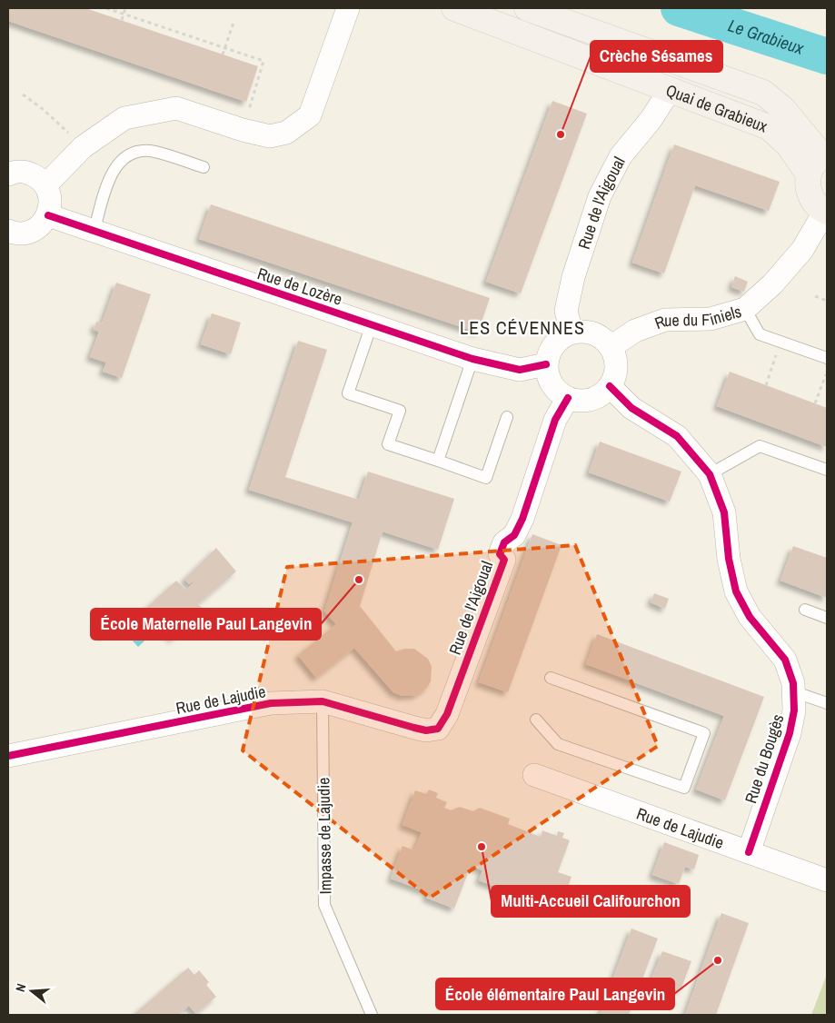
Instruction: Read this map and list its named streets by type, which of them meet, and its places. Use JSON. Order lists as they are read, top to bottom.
{
  "streets": {
    "main road": ["Quai de Grabieux"],
    "street": [
      "Rue de l'Aigoual",
      "Rue de Lozère",
      "Rue du Finiels",
      "Rue de Lajudie",
      "Rue du Bougès"
    ],
    "lane": ["Impasse de Lajudie"]
  },
  "crossings": [
    ["Quai de Grabieux", "Rue de l'Aigoual"],
    ["Rue de l'Aigoual", "Rue de Lozère"],
    ["Rue de l'Aigoual", "Rue du Finiels"],
    ["Rue de l'Aigoual", "Rue de Lajudie"],
    ["Rue de Lozère", "Rue du Finiels"],
    ["Rue de Lajudie", "Rue du Bougès"],
    ["Rue de Lajudie", "Impasse de Lajudie"]
  ],
  "districts": ["LES CÉVENNES"],
  "water": ["Le Grabieux"],
  "places": [
    "Crèche Sésames",
    "École Maternelle Paul Langevin",
    "Multi-Accueil Califourchon",
    "École élémentaire Paul Langevin"
  ],
  "north": "left"
}
